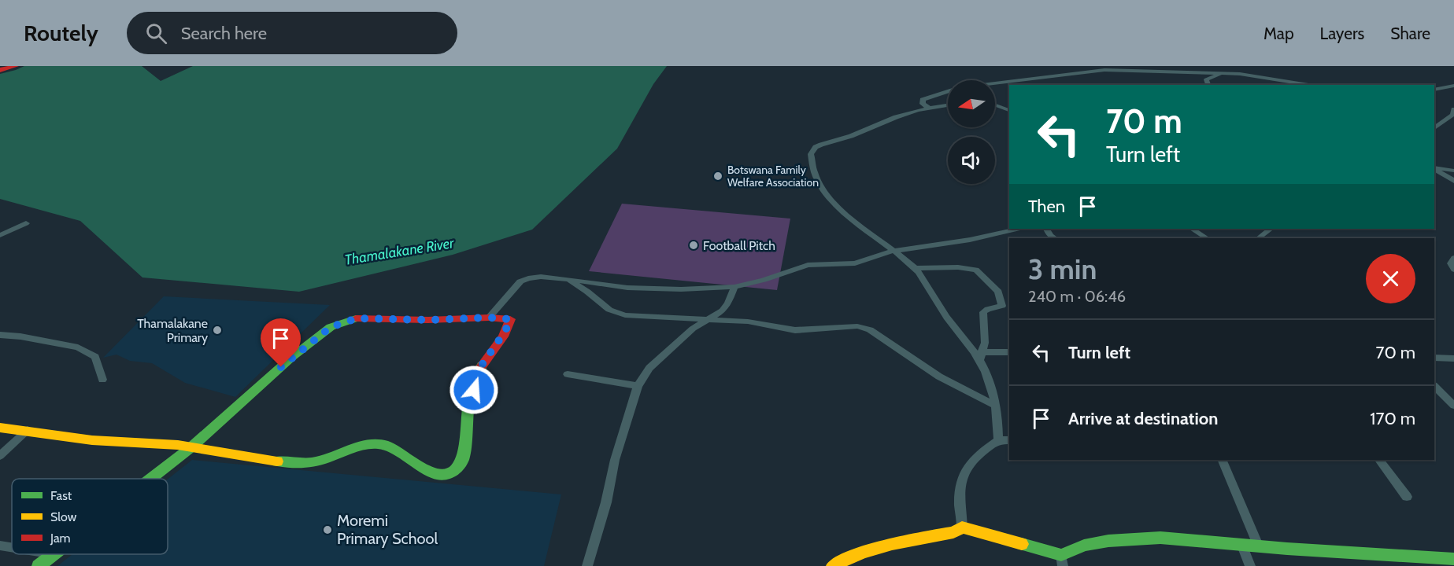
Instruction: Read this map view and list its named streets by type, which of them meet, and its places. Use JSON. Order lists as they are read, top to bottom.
{
  "water": ["Thamalakane River"],
  "places": [
    "Botswana Family Welfare Association",
    "Football Pitch",
    "Thamalakane Primary",
    "Moremi Primary School"
  ],
  "legend": ["Fast", "Slow", "Jam"],
  "north": "left",
  "page": {
    "header": "Routely",
    "search": "Search here",
    "nav": ["Map", "Layers", "Share"],
    "turn": ["70 m", "Turn left"],
    "then": "Then",
    "heading": ["3 min", "240 m · 06:46"],
    "list": [
      {
        "name": "Turn left",
        "value": "70 m"
      },
      {
        "name": "Arrive at destination",
        "value": "170 m"
      }
    ]
  }
}
